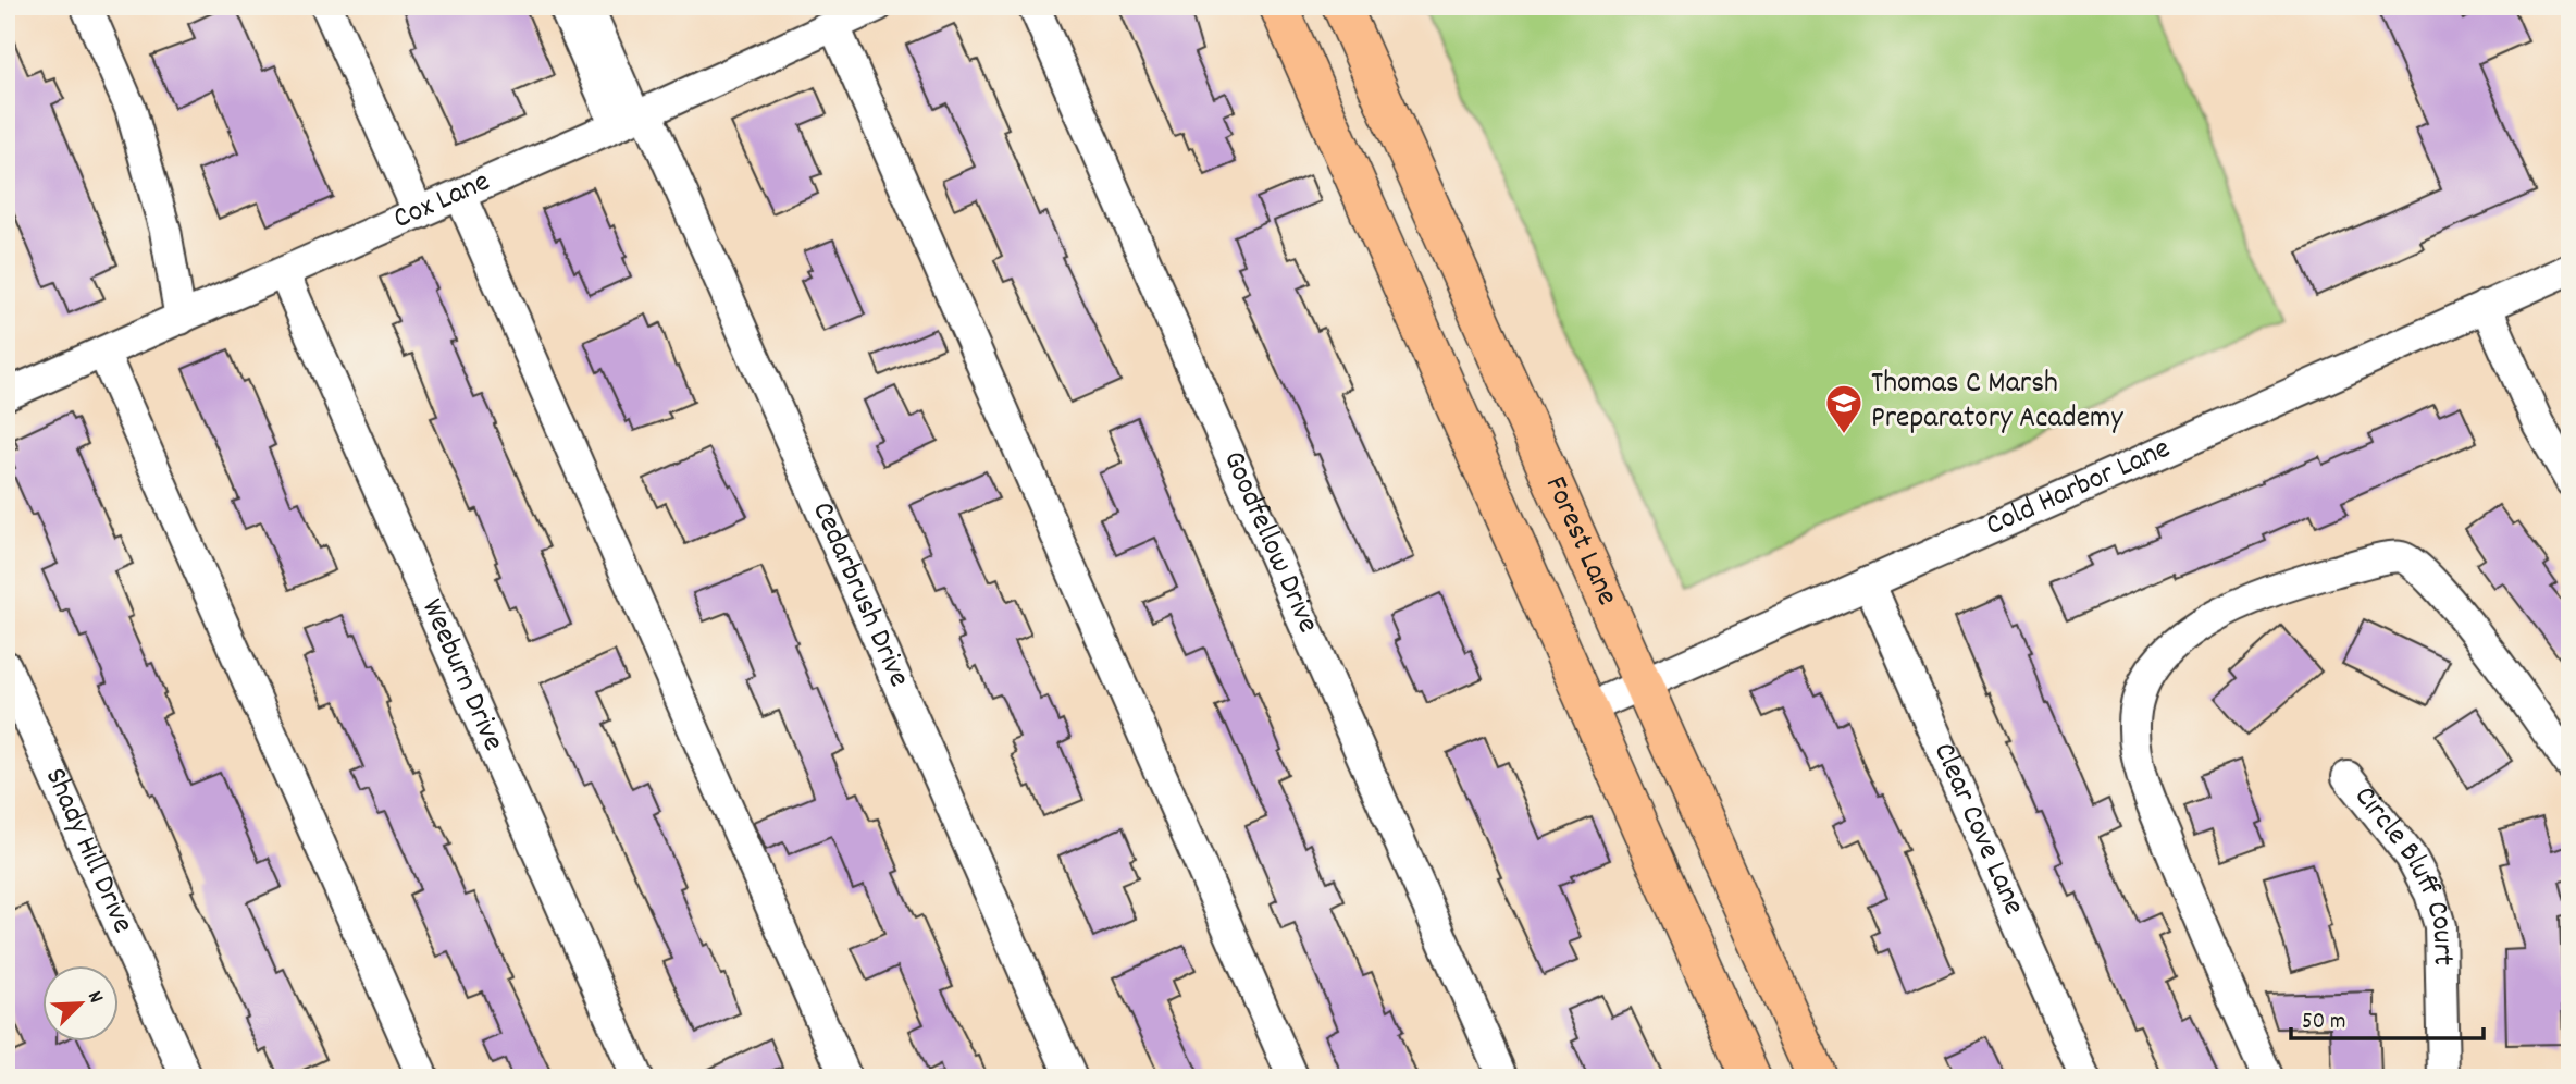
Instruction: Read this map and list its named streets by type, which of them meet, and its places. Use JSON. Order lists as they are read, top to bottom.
{
  "streets": {
    "main road": ["Forest Lane"],
    "street": [
      "Cox Lane",
      "Cold Harbor Lane",
      "Goodfellow Drive",
      "Cedarbrush Drive",
      "Weeburn Drive",
      "Clear Cove Lane",
      "Shady Hill Drive",
      "Circle Bluff Court"
    ]
  },
  "crossings": [
    ["Cox Lane", "Cedarbrush Drive"],
    ["Cox Lane", "Weeburn Drive"],
    ["Cold Harbor Lane", "Forest Lane"],
    ["Cold Harbor Lane", "Clear Cove Lane"]
  ],
  "places": {
    "school or university": ["Thomas C Marsh Preparatory Academy"]
  },
  "scale_bar": "50 m",
  "north": "top right"
}
